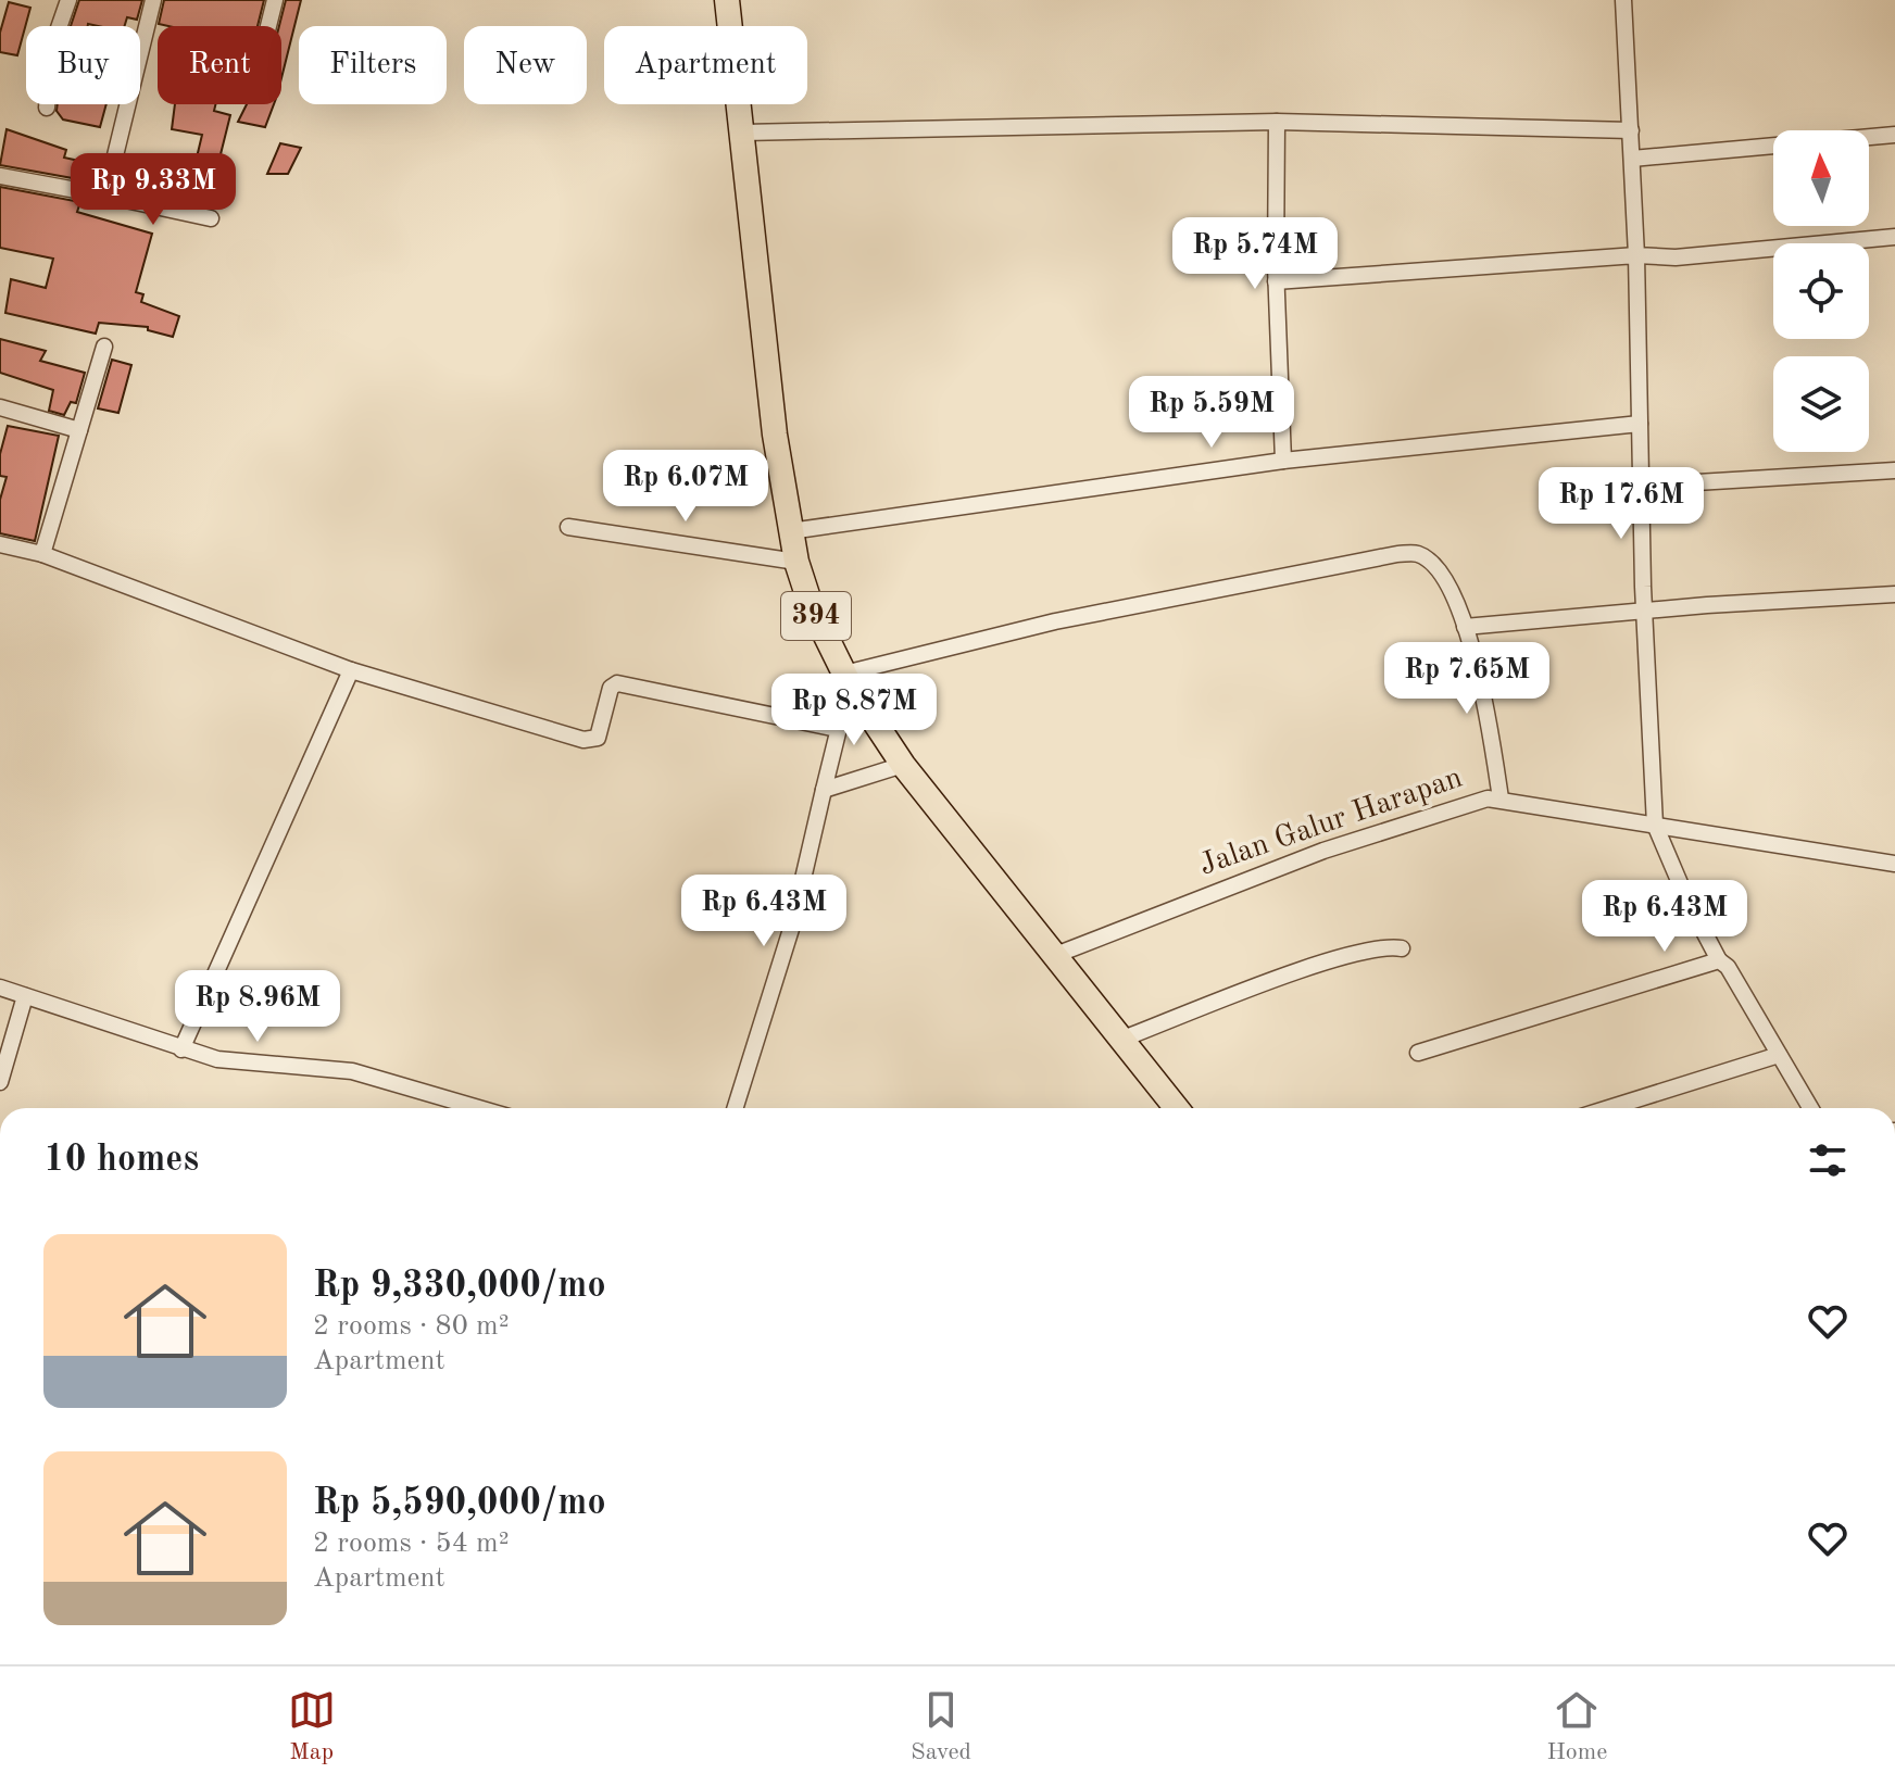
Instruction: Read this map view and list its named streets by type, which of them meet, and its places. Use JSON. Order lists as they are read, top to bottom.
{
  "streets": {
    "main road": ["394"],
    "street": ["Jalan Galur Harapan"]
  },
  "crossings": [
    ["394", "Jalan Galur Harapan"]
  ],
  "north": "top",
  "page": {
    "chip": [
      "Buy",
      "Rent",
      "Filters",
      "New",
      "Apartment"
    ],
    "price": [
      "Rp 9.33M",
      "Rp 5.74M",
      "Rp 5.59M",
      "Rp 6.07M",
      "Rp 17.6M",
      "Rp 7.65M",
      "Rp 8.87M",
      "Rp 6.43M",
      "Rp 6.43M",
      "Rp 8.96M"
    ],
    "heading": "10 homes",
    "list": [
      {
        "name": "Rp 9,330,000/mo",
        "note": "2 rooms · 80 m² · Apartment"
      },
      {
        "name": "Rp 5,590,000/mo",
        "note": "2 rooms · 54 m² · Apartment"
      }
    ],
    "tabs": ["Map", "Saved", "Home"]
  }
}
